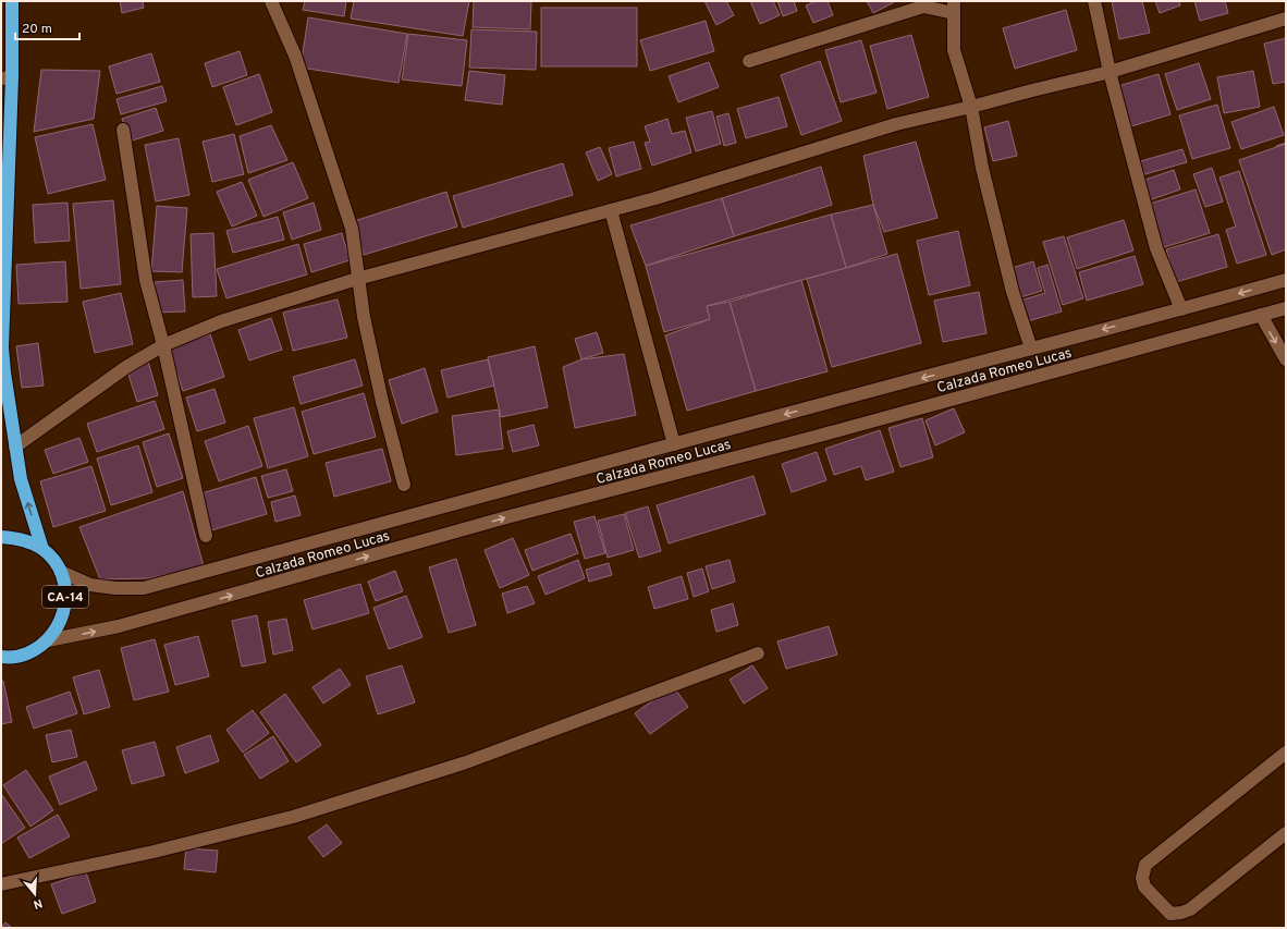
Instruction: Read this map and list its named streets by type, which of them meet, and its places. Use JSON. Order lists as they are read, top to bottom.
{
  "streets": {
    "highway": ["CA-14"],
    "street": ["Calzada Romeo Lucas"]
  },
  "crossings": [
    ["Calzada Romeo Lucas", "CA-14"]
  ],
  "scale_bar": "20 m",
  "north": "bottom"
}
